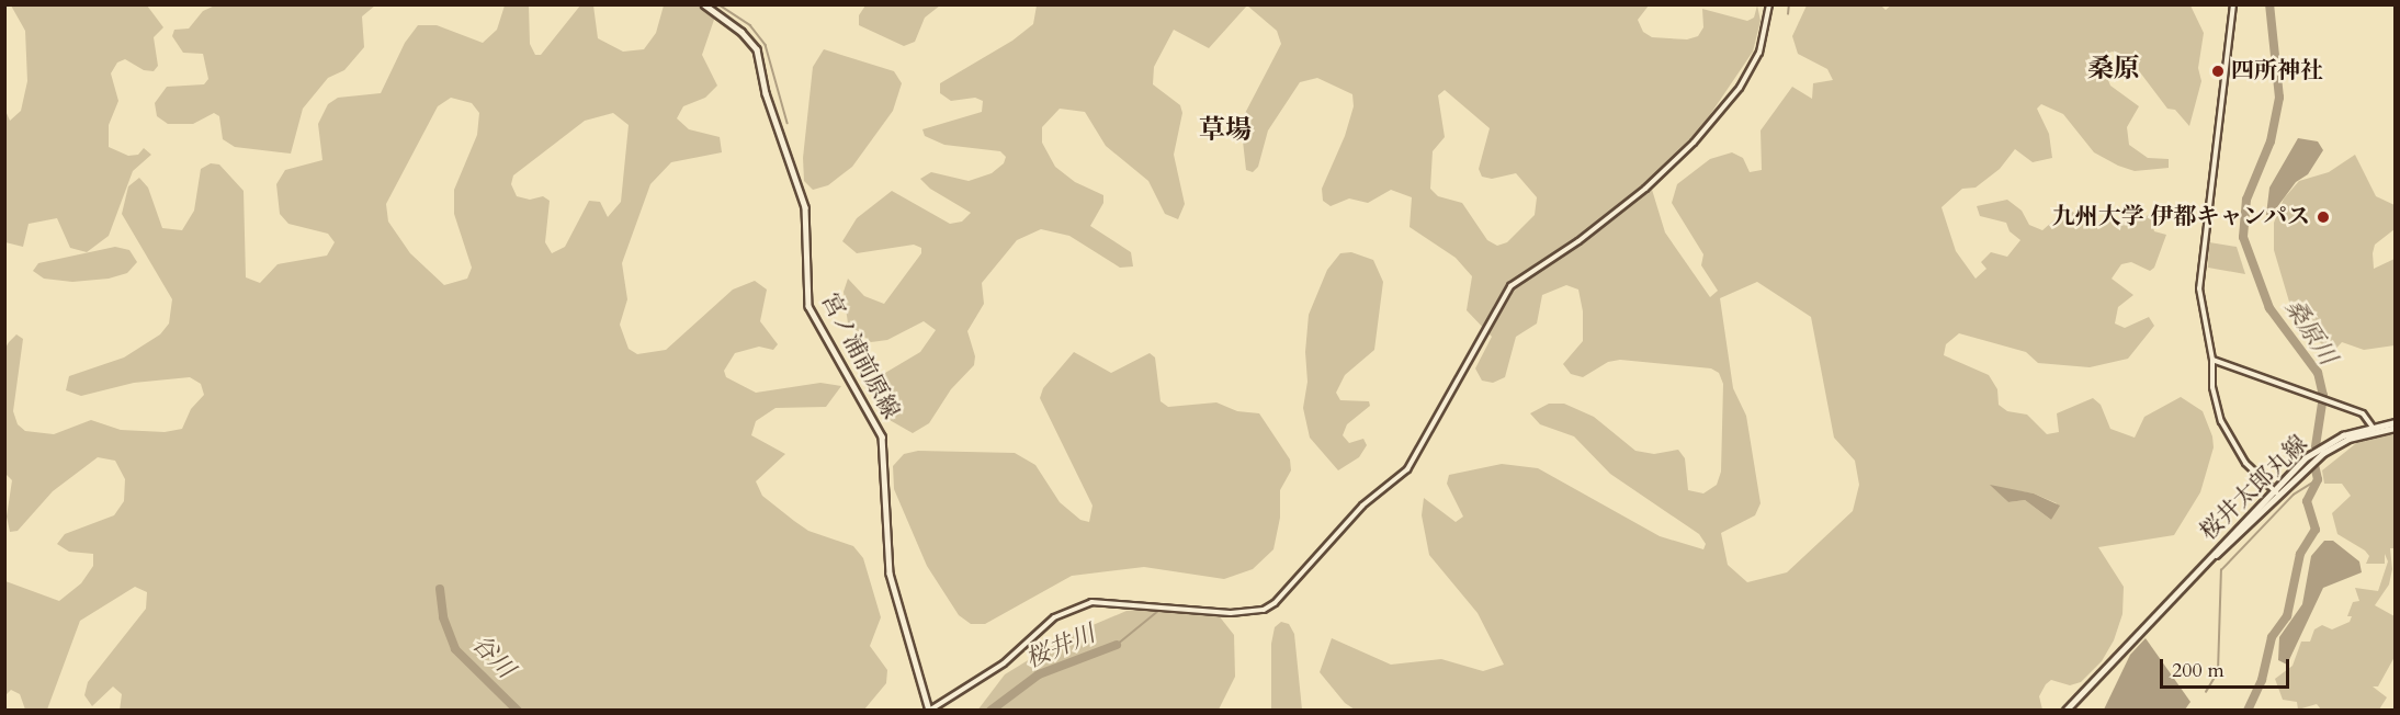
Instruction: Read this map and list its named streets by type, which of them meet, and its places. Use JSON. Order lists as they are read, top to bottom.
{
  "streets": {
    "main road": ["宮ノ浦前原線", "桜井太郎丸線"]
  },
  "districts": ["桑原", "草場"],
  "water": ["桑原川", "桜井川", "谷川"],
  "places": ["四所神社", "九州大学 伊都キャンパス"],
  "scale_bar": "200 m"
}
